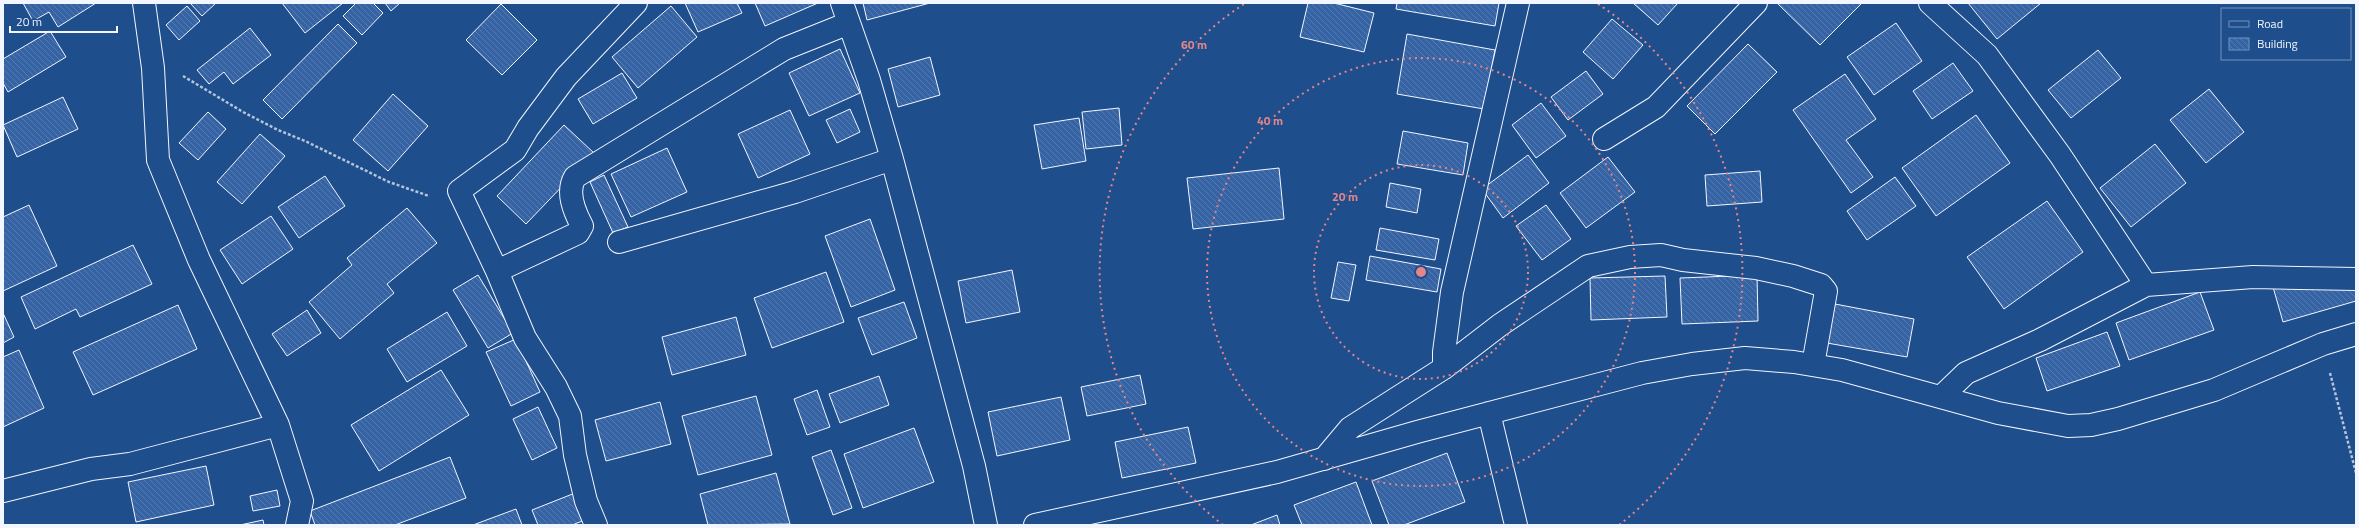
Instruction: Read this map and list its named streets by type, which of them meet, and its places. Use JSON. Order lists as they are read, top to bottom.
{
  "legend": ["Road", "Building"],
  "scale_bar": "20 m",
  "rings": ["60 m", "40 m", "20 m"]
}
